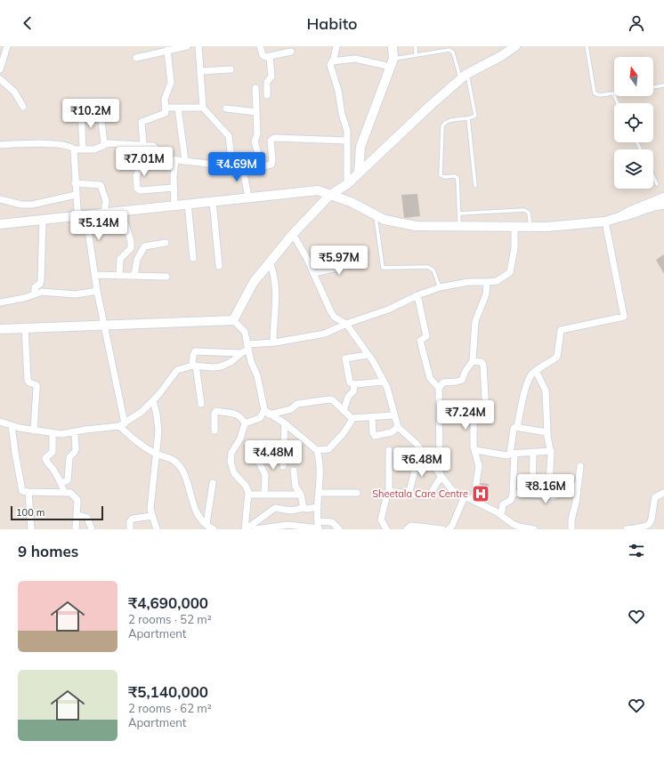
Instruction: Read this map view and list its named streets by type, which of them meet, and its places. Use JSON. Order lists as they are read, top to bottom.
{
  "places": {
    "hospital": ["Sheetala Care Centre"]
  },
  "scale_bar": "100 m",
  "north": "top",
  "page": {
    "header": "Habito",
    "price": [
      "₹10.2M",
      "₹7.01M",
      "₹4.69M",
      "₹5.14M",
      "₹5.97M",
      "₹7.24M",
      "₹4.48M",
      "₹6.48M",
      "₹8.16M"
    ],
    "scale": "100 m",
    "heading": "9 homes",
    "list": [
      {
        "name": "₹4,690,000",
        "note": "2 rooms · 52 m² · Apartment"
      },
      {
        "name": "₹5,140,000",
        "note": "2 rooms · 62 m² · Apartment"
      }
    ]
  }
}
